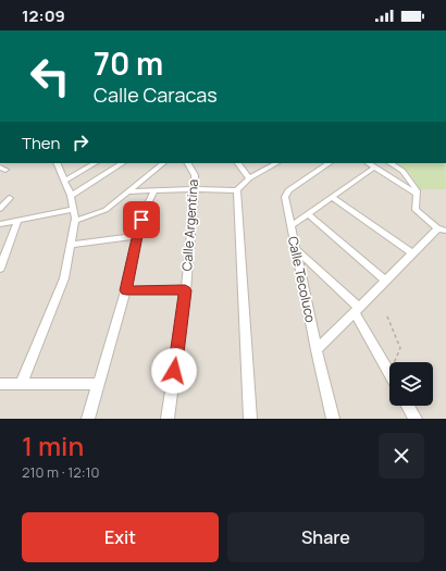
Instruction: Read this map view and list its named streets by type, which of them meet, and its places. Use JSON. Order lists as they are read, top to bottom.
{
  "streets": {
    "street": ["Calle Argentina", "Calle Tecoluco"]
  },
  "page": {
    "status": "12:09",
    "turn": ["70 m", "Calle Caracas"],
    "then": "Then",
    "heading": ["1 min", "210 m · 12:10"],
    "buttons": ["Exit", "Share"]
  }
}
